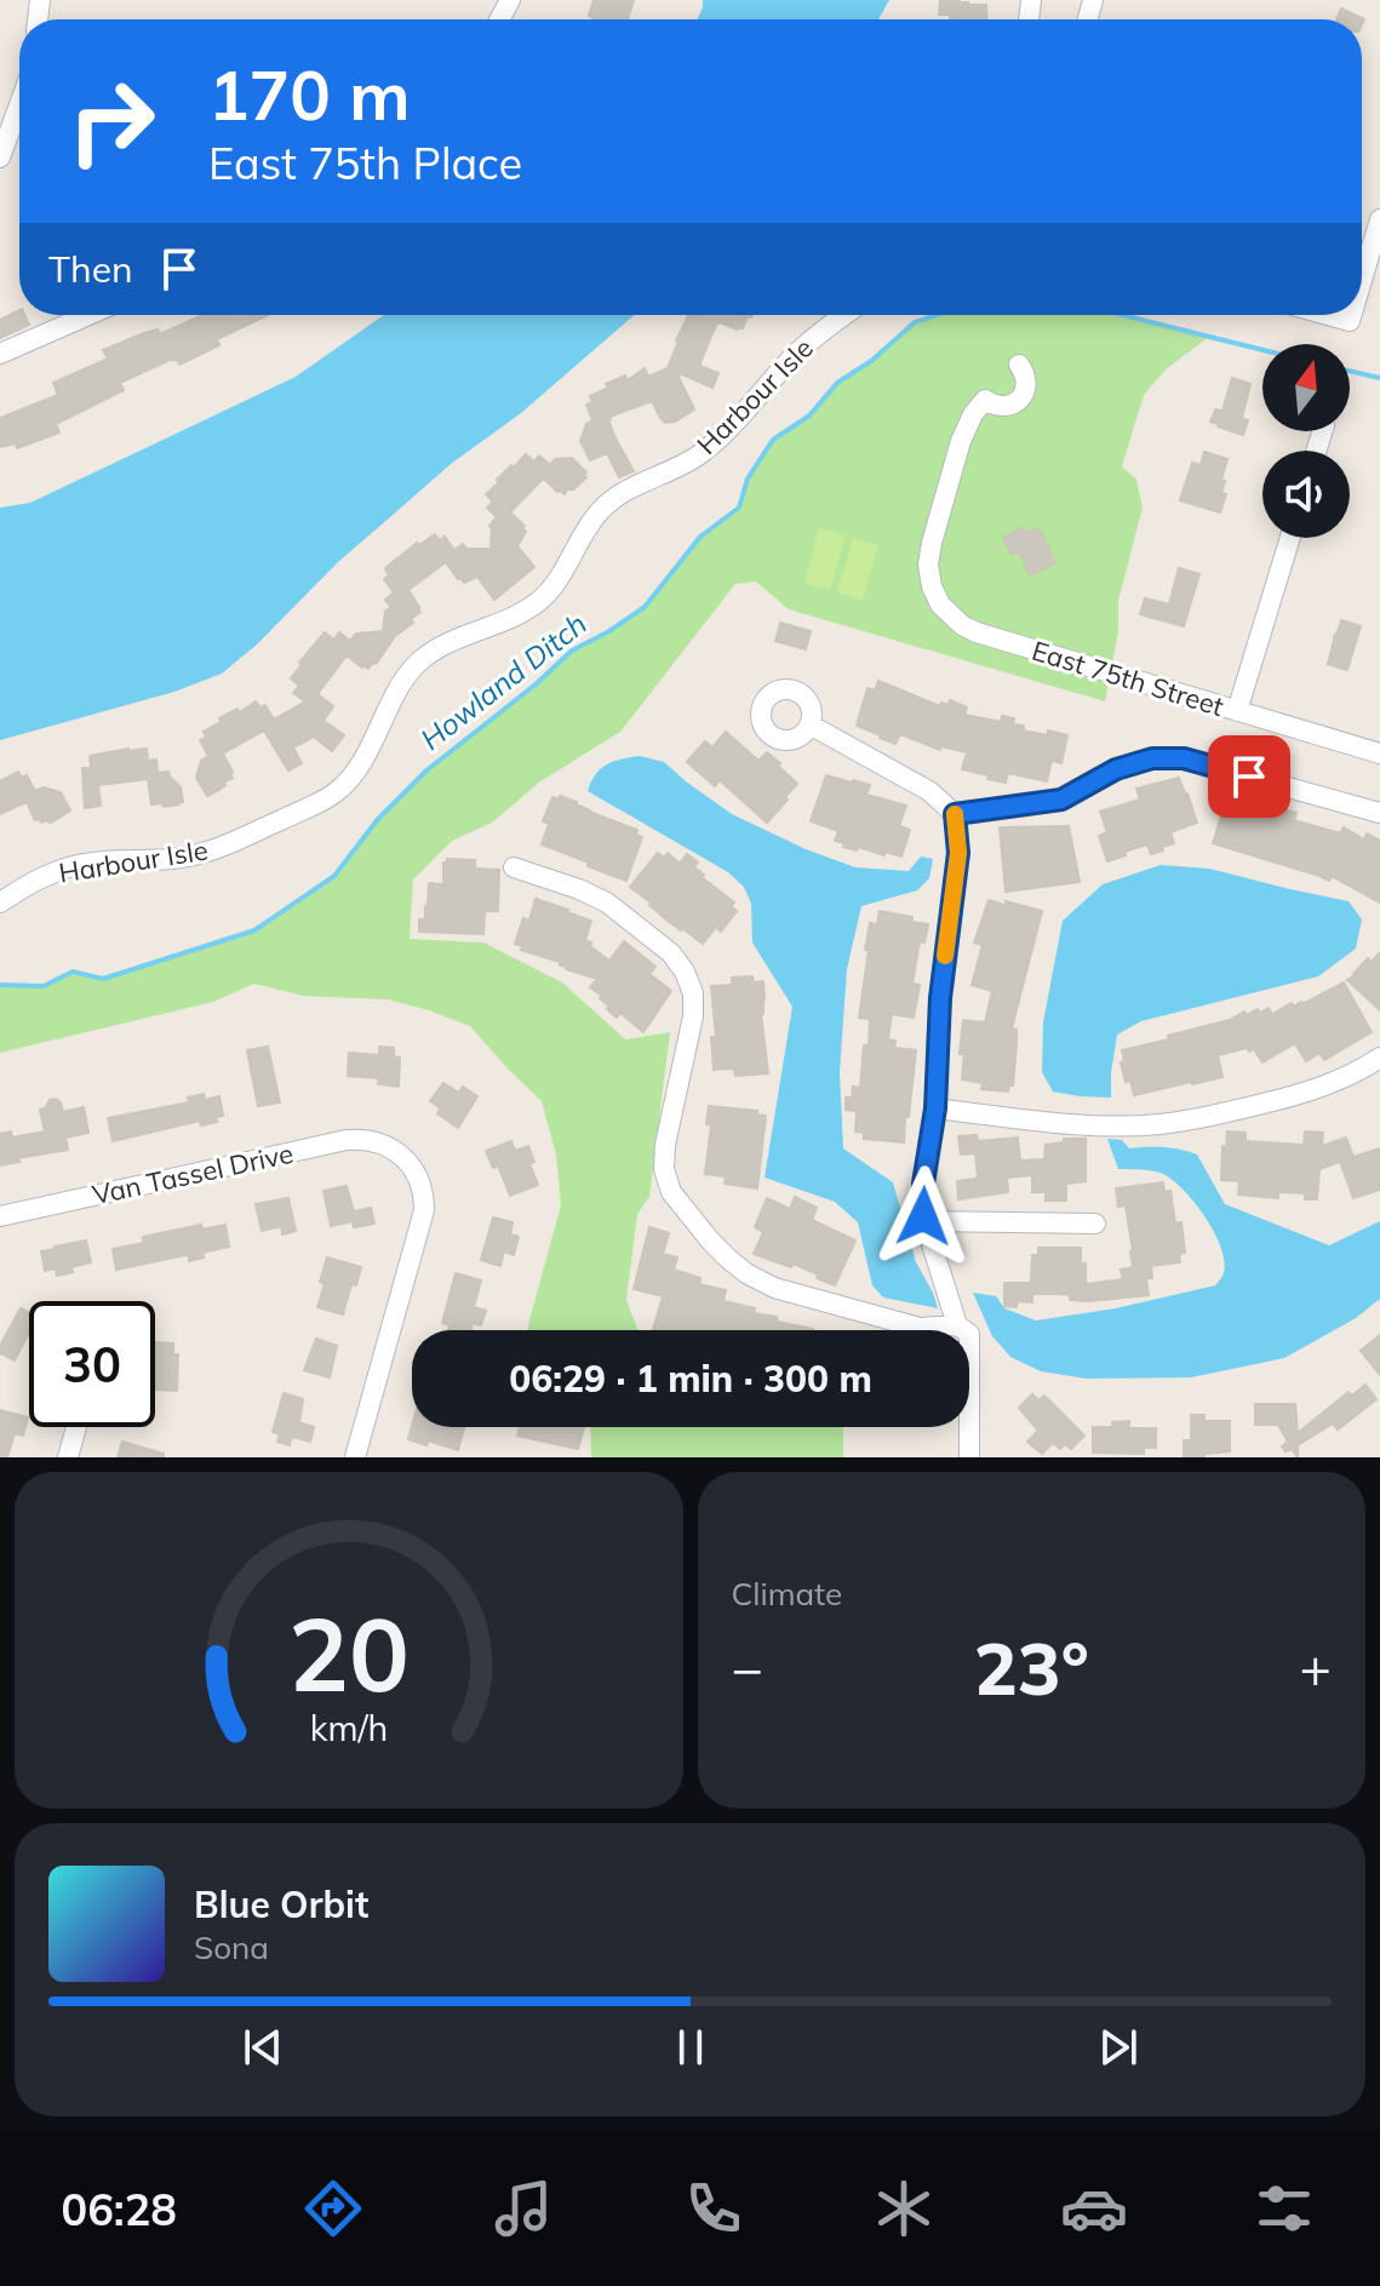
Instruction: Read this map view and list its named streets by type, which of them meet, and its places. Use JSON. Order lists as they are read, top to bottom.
{
  "streets": {
    "street": ["Harbour Isle", "East 75th Street", "Van Tassel Drive"]
  },
  "water": ["Howland Ditch"],
  "north": "top",
  "page": {
    "turn": ["170 m", "East 75th Place"],
    "then": "Then",
    "limit": "30",
    "trip": "06:29 · 1 min · 300 m",
    "tile": "Climate",
    "heat": ["−", "23°", "+"],
    "song": ["Blue Orbit", "Sona"],
    "tabs": "06:28",
    "gauge": ["20", "km/h"]
  }
}
